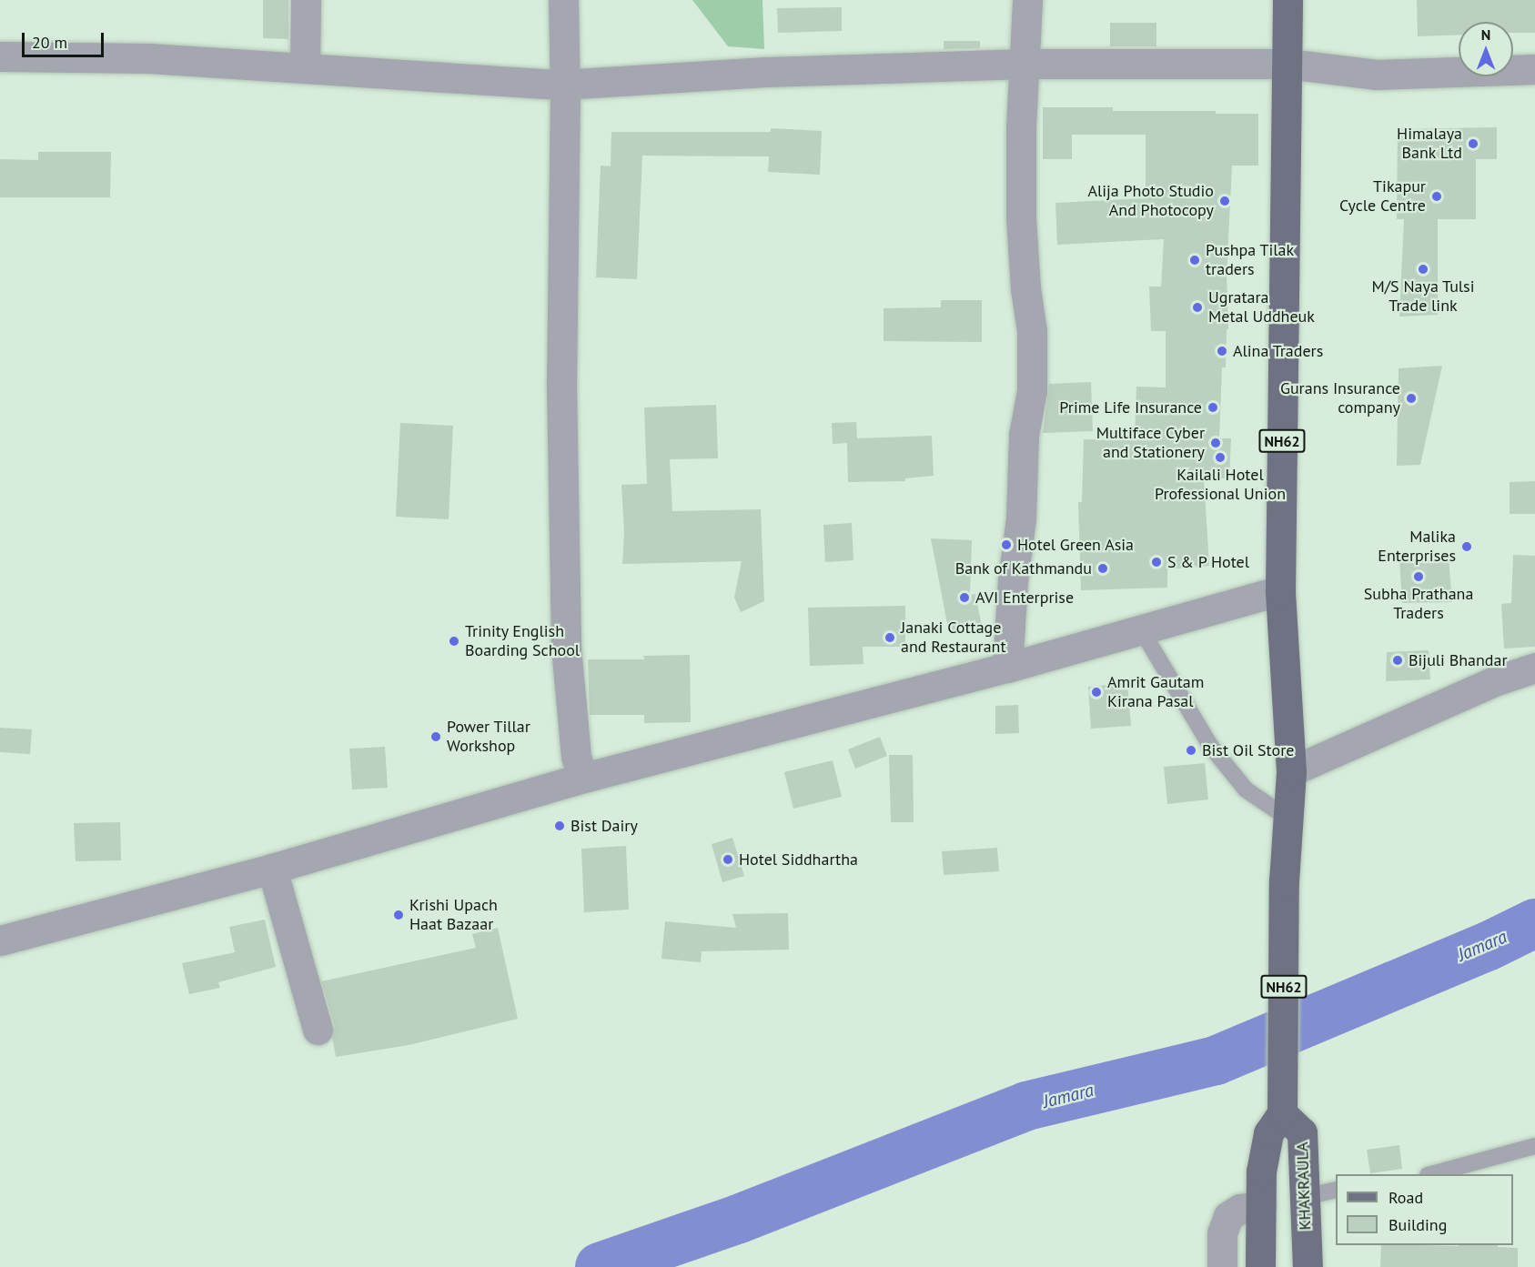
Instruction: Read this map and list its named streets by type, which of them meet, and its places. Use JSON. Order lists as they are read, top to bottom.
{
  "streets": {
    "main road": ["NH62", "KHAKRAULA"]
  },
  "crossings": [
    ["NH62", "KHAKRAULA"]
  ],
  "water": ["Jamara"],
  "places": [
    "Himalaya Bank Ltd",
    "Tikapur Cycle Centre",
    "Alija Photo Studio And Photocopy",
    "Pushpa Tilak traders",
    "M/S Naya Tulsi Trade link",
    "Ugratara Metal Uddheuk",
    "Alina Traders",
    "Gurans Insurance company",
    "Prime Life Insurance",
    "Multiface Cyber and Stationery",
    "Kailali Hotel Professional Union",
    "Hotel Green Asia",
    "Malika Enterprises",
    "S & P Hotel",
    "Bank of Kathmandu",
    "Subha Prathana Traders",
    "AVI Enterprise",
    "Janaki Cottage and Restaurant",
    "Trinity English Boarding School",
    "Bijuli Bhandar",
    "Amrit Gautam Kirana Pasal",
    "Power Tillar Workshop",
    "Bist Oil Store",
    "Bist Dairy",
    "Hotel Siddhartha",
    "Krishi Upach Haat Bazaar"
  ],
  "legend": ["Road", "Building"],
  "scale_bar": "20 m",
  "north": "top"
}
